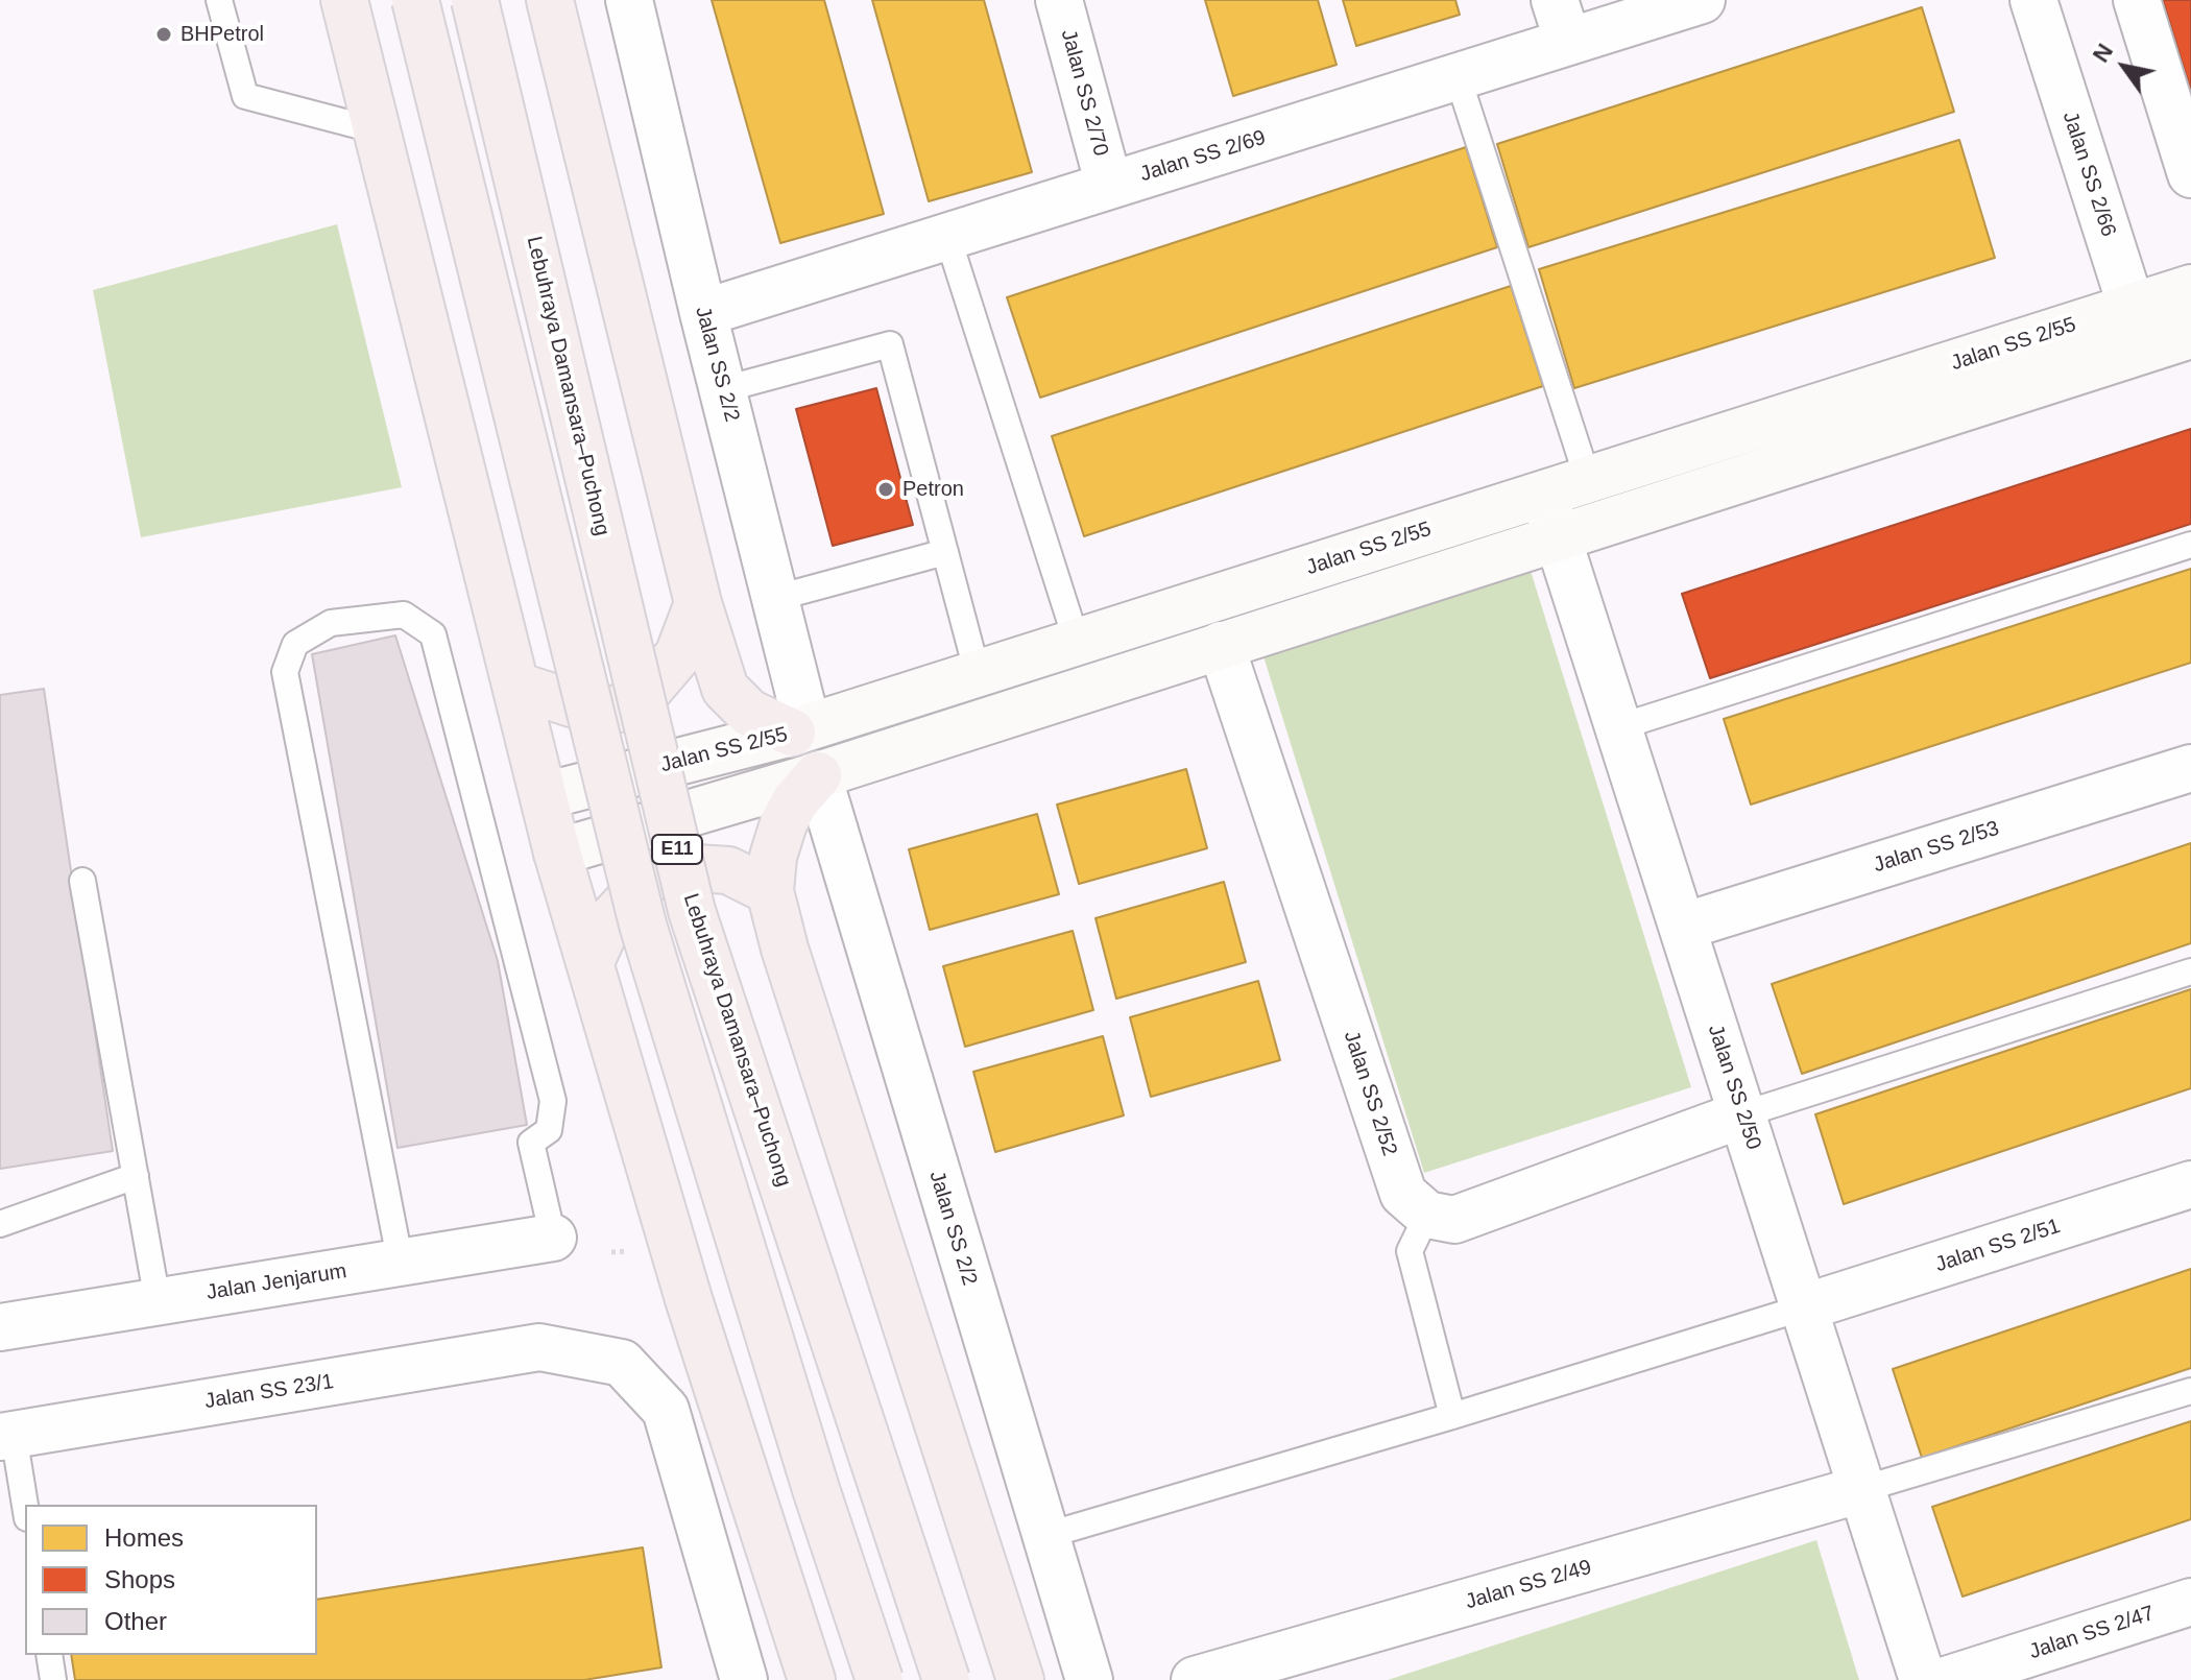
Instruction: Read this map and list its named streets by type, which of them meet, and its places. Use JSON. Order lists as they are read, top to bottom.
{
  "streets": {
    "highway": ["Lebuhraya Damansara–Puchong", "E11"],
    "street": [
      "Jalan SS 2/70",
      "Jalan SS 2/69",
      "Jalan SS 2/66",
      "Jalan SS 2/55",
      "Jalan SS 2/2",
      "Jalan SS 2/53",
      "Jalan SS 2/50",
      "Jalan SS 2/52",
      "Jalan SS 2/51",
      "Jalan Jenjarum",
      "Jalan SS 23/1",
      "Jalan SS 2/49",
      "Jalan SS 2/47"
    ]
  },
  "crossings": [
    ["Jalan SS 2/70", "Jalan SS 2/69"],
    ["Jalan SS 2/69", "Jalan SS 2/2"],
    ["Jalan SS 2/66", "Jalan SS 2/55"],
    ["Jalan SS 2/55", "Jalan SS 2/2"],
    ["Jalan SS 2/55", "Jalan SS 2/50"],
    ["Jalan SS 2/53", "Jalan SS 2/50"],
    ["Jalan SS 2/50", "Jalan SS 2/51"],
    ["Jalan SS 2/50", "Jalan SS 2/49"]
  ],
  "places": ["BHPetrol", "Petron"],
  "legend": ["Homes", "Shops", "Other"],
  "north": "top left"
}
